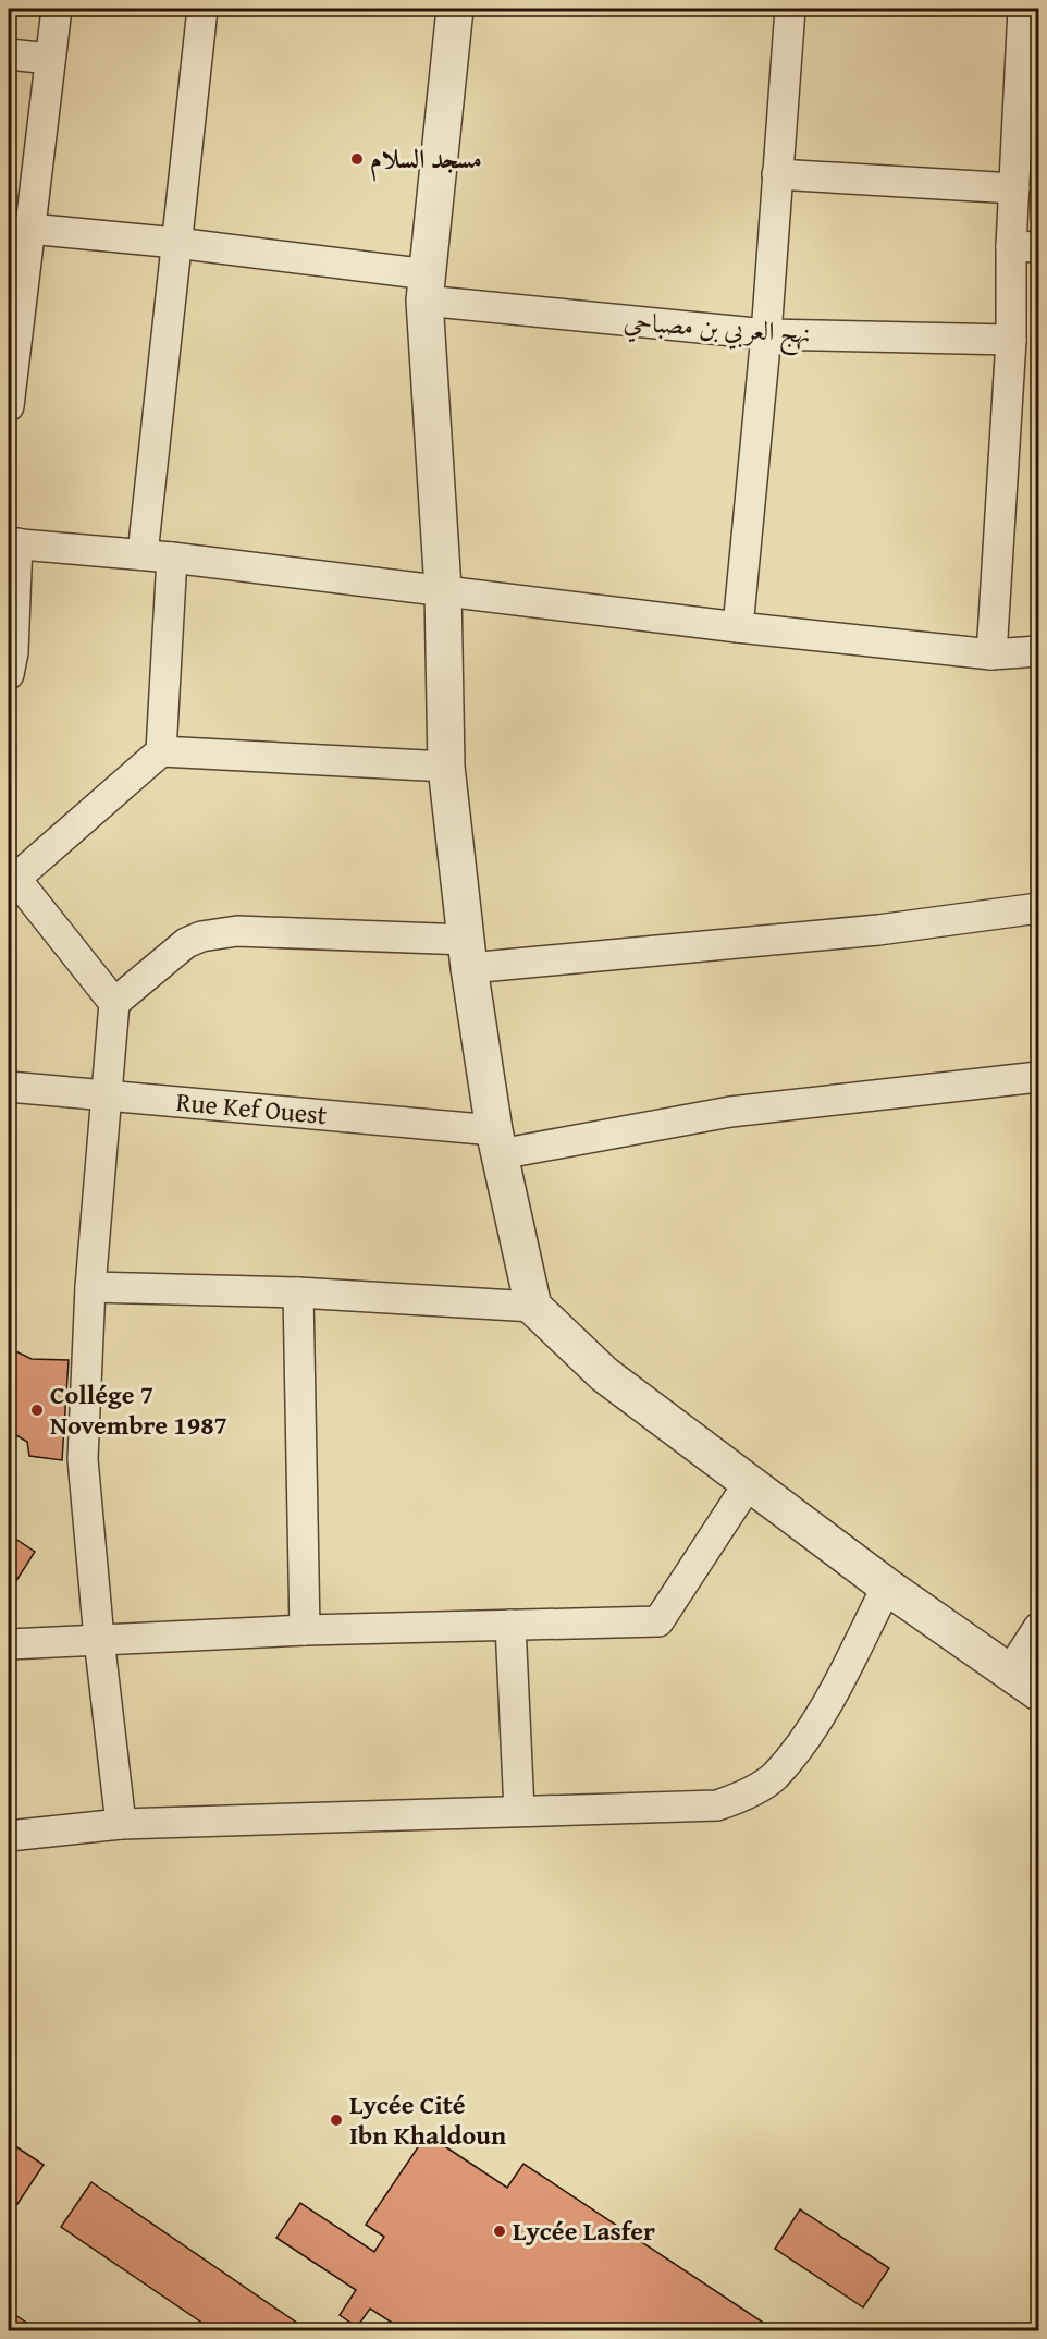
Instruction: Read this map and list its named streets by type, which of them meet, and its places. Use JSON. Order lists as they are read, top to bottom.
{
  "streets": {
    "street": ["نهج العربي بن مصباحي", "Rue Kef Ouest"]
  },
  "places": [
    "مسجد السلام",
    "Collége 7 Novembre 1987",
    "Lycée Cité Ibn Khaldoun",
    "Lycée Lasfer"
  ]
}
